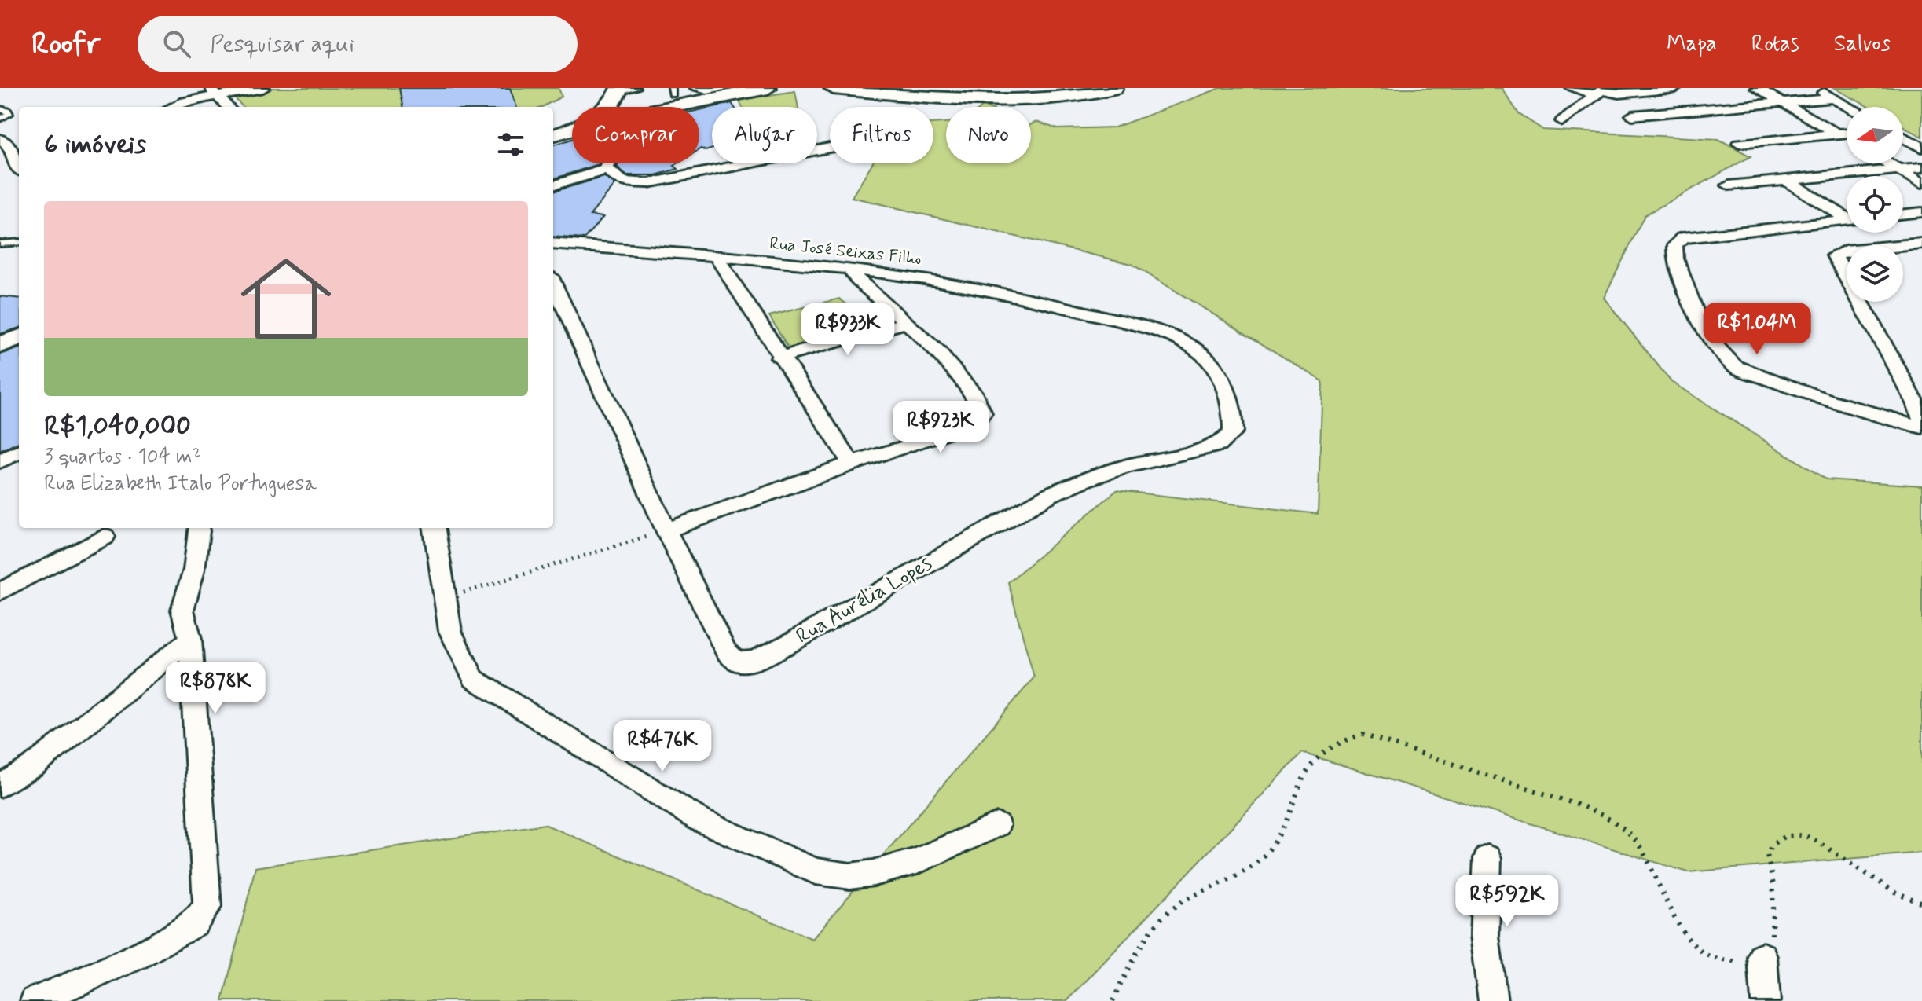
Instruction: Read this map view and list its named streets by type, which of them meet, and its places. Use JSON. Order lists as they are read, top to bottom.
{
  "streets": {
    "street": ["Rua José Seixas Filho", "Rua Aurélia Lopes"]
  },
  "crossings": [
    ["Rua José Seixas Filho", "Rua Aurélia Lopes"]
  ],
  "north": "left",
  "page": {
    "header": "Roofr",
    "search": "Pesquisar aqui",
    "nav": ["Mapa", "Rotas", "Salvos"],
    "chip": [
      "Comprar",
      "Alugar",
      "Filtros",
      "Novo"
    ],
    "heading": "6 imóveis",
    "list": [
      {
        "name": "R$1,040,000",
        "note": "3 quartos · 104 m² · Rua Elizabeth Italo Portuguesa"
      }
    ],
    "price": [
      "R$1.04M",
      "R$933K",
      "R$923K",
      "R$878K",
      "R$476K",
      "R$592K"
    ]
  }
}
